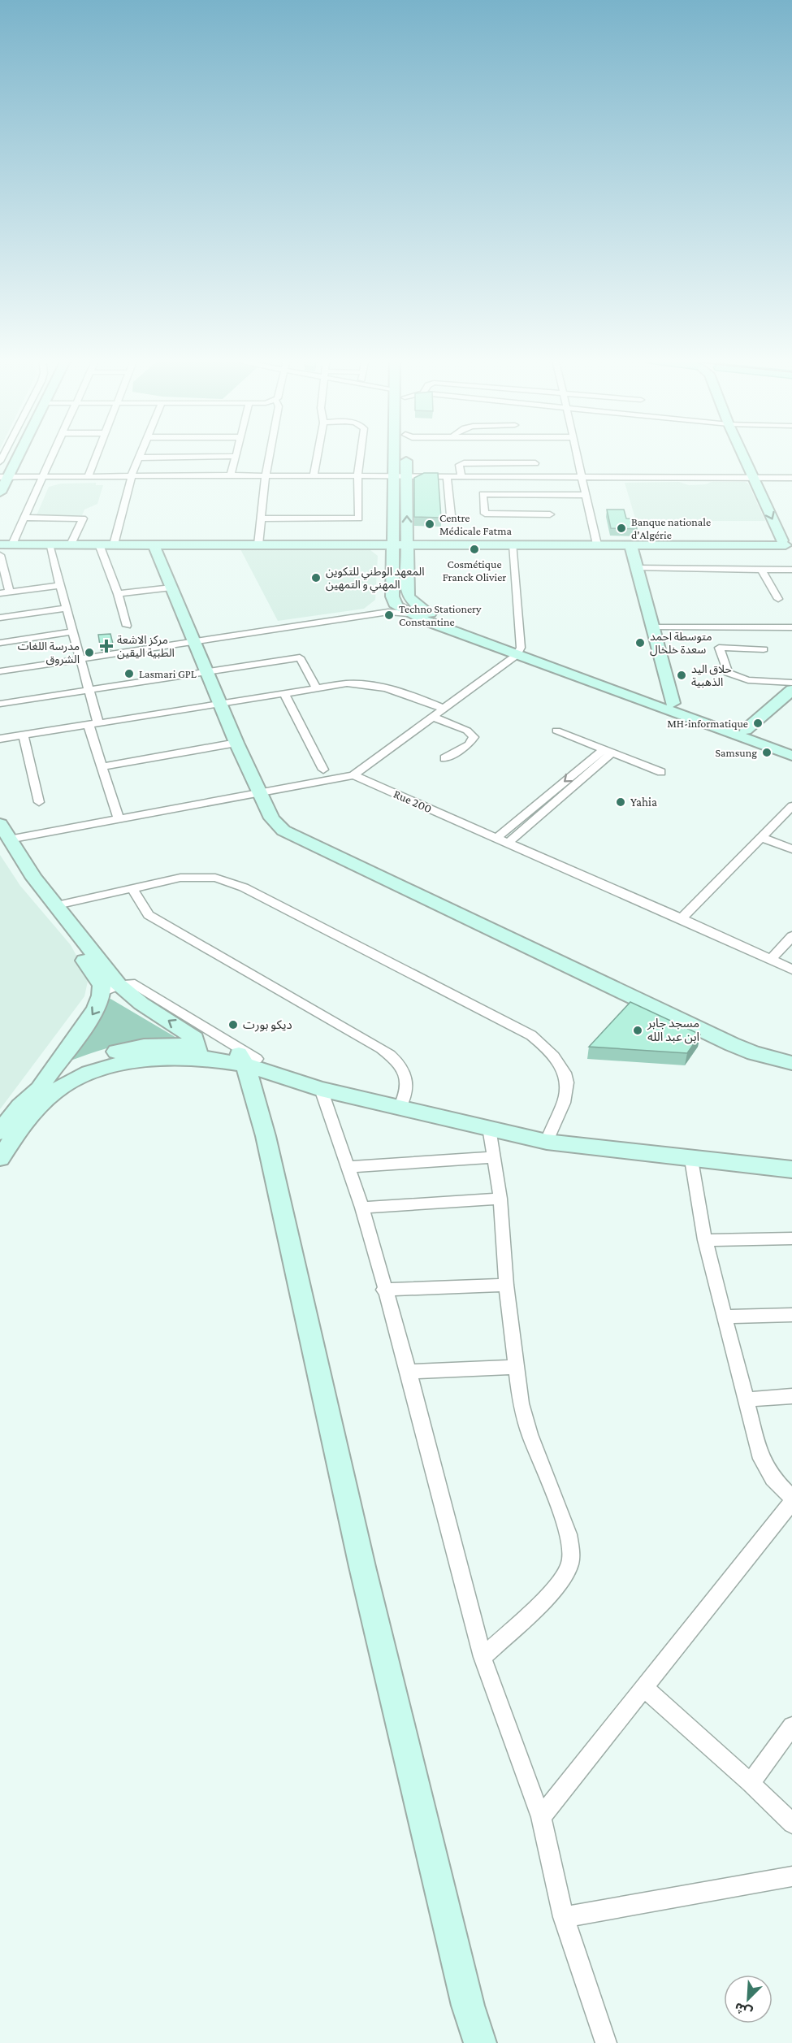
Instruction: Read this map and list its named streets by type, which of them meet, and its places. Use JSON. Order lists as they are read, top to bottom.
{
  "streets": {
    "street": ["Rue 200"]
  },
  "places": {
    "other": [
      "Centre Médicale Fatma",
      "Banque nationale d'Algérie",
      "Cosmétique Franck Olivier",
      "المعهد الوطني للتكوين المهني و التمهين",
      "Techno Stationery Constantine",
      "متوسطة احمد سعدة خلخال",
      "مدرسة اللغات الشروق",
      "Lasmari GPL",
      "حلاق اليد الذهبية",
      "MH-informatique",
      "Samsung",
      "Yahia",
      "ديكو بورت",
      "مسجد جابر ابن عبد الله"
    ],
    "health": ["مركز الاشعة الطبية اليقين"]
  },
  "north": "bottom left"
}
